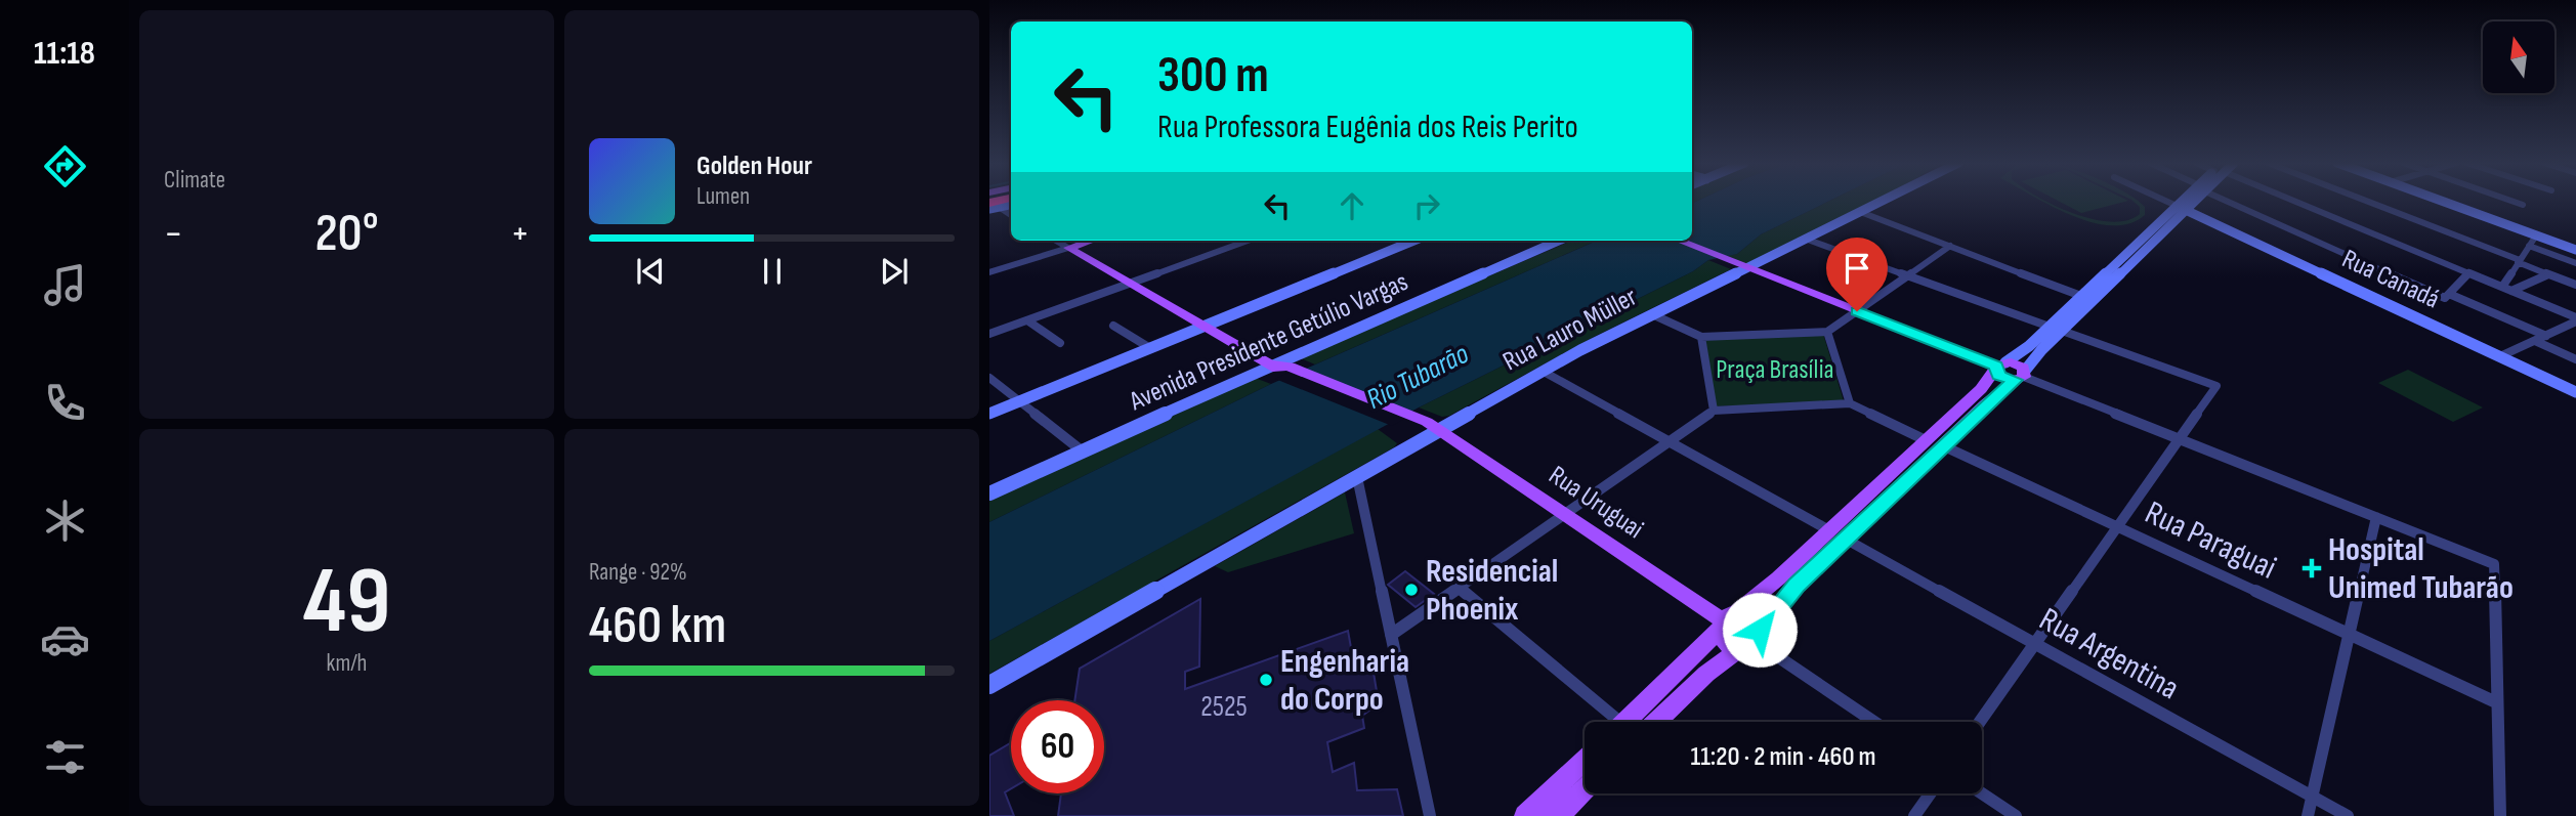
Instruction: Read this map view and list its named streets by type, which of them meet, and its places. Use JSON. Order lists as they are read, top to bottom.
{
  "streets": {
    "main road": ["Rua Lauro Müller", "Avenida Presidente Getúlio Vargas", "Rua Uruguai"],
    "street": ["Rua Canadá", "Rua Paraguai", "Rua Argentina"]
  },
  "crossings": [
    ["Rua Lauro Müller", "Rua Uruguai"],
    ["Rua Lauro Müller", "Rua Argentina"],
    ["Avenida Presidente Getúlio Vargas", "Rua Uruguai"]
  ],
  "water": ["Rio Tubarão"],
  "parks": ["Praça Brasília"],
  "places": {
    "health": ["Hospital Unimed Tubarão"],
    "other": ["Residencial Phoenix", "Engenharia do Corpo"]
  },
  "house_numbers": ["2525"],
  "north": "top",
  "page": {
    "tabs": "11:18",
    "tile": [
      "Climate",
      ["49", "km/h"],
      ["Range · 92%", "460 km"]
    ],
    "turn": ["300 m", "Rua Professora Eugênia dos Reis Perito"],
    "song": ["Golden Hour", "Lumen"],
    "heat": ["−", "20°", "+"],
    "limit": "60",
    "trip": "11:20 · 2 min · 460 m"
  }
}
